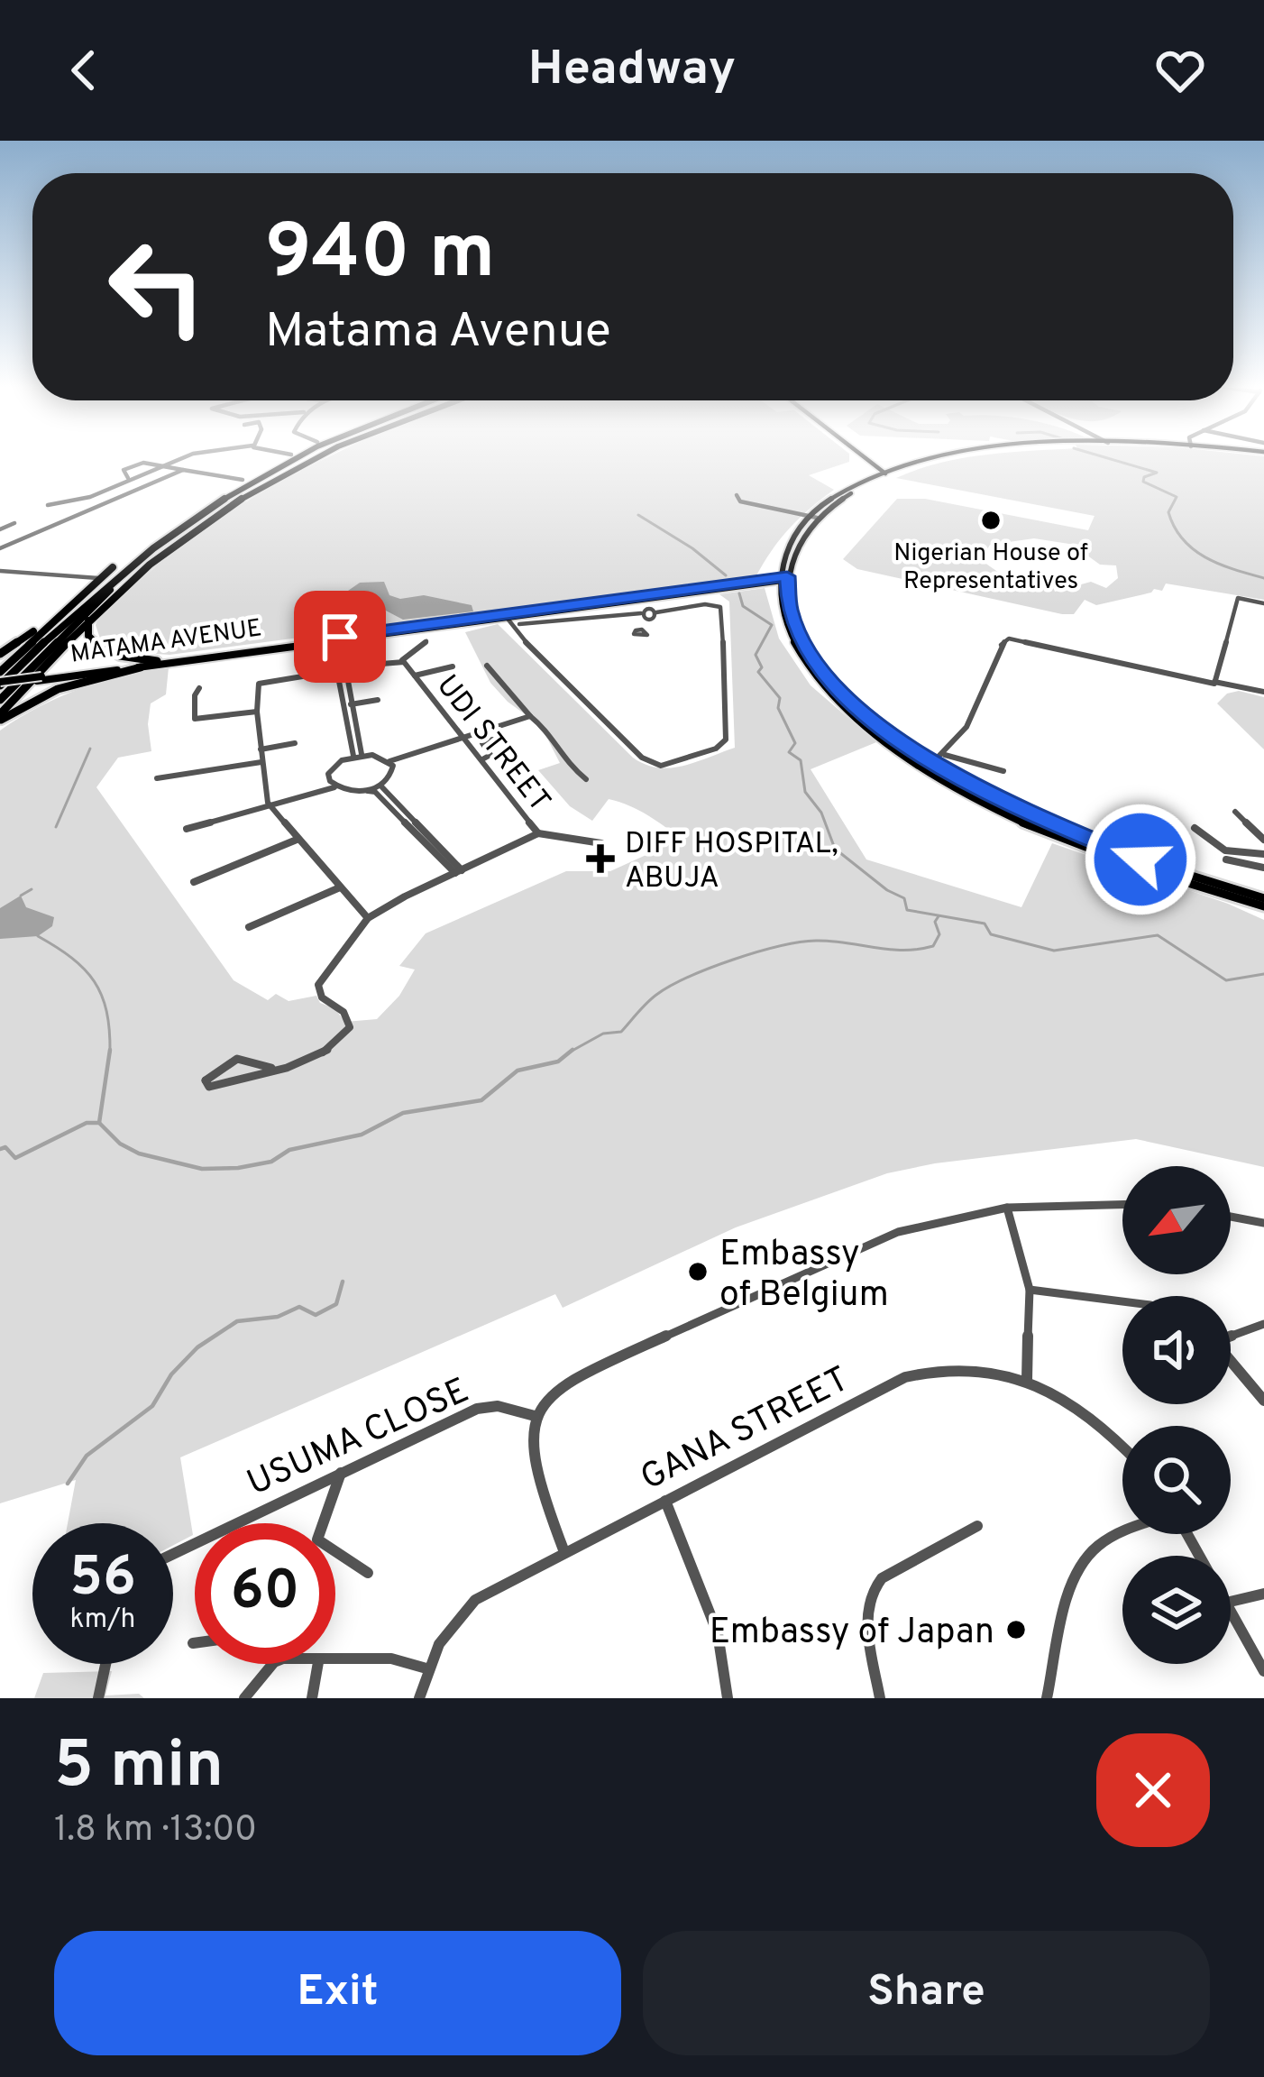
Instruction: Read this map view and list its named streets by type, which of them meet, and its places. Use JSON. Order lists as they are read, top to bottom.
{
  "streets": {
    "main road": ["MATAMA AVENUE"],
    "street": ["UDI STREET", "GANA STREET", "USUMA CLOSE"]
  },
  "places": {
    "other": ["Nigerian House of Representatives", "Embassy of Belgium", "Embassy of Japan"],
    "health": ["DIFF HOSPITAL, ABUJA"]
  },
  "north": "bottom left",
  "page": {
    "header": "Headway",
    "turn": ["940 m", "Matama Avenue"],
    "speed": "56 km/h",
    "limit": "60",
    "heading": ["5 min", "1.8 km · 13:00"],
    "buttons": ["Exit", "Share"]
  }
}
